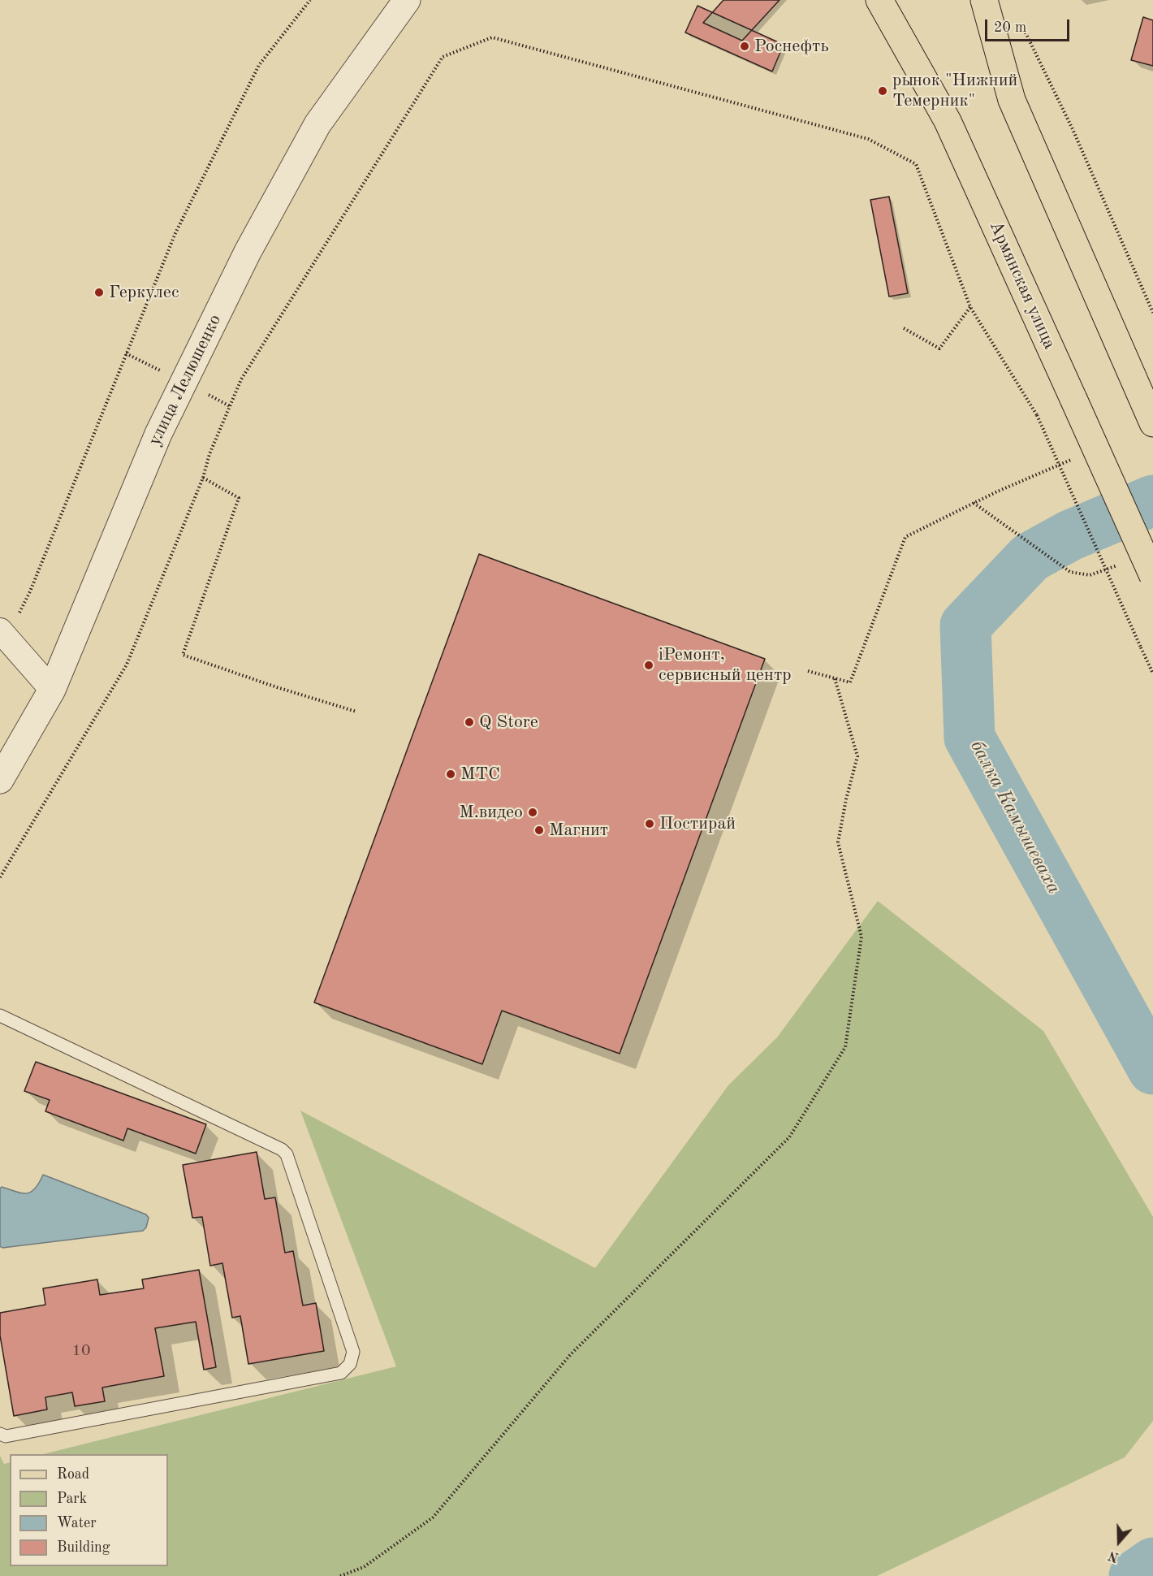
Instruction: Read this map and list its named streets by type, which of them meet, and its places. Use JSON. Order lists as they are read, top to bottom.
{
  "streets": {
    "main road": ["Армянская улица"],
    "street": ["улица Лелюшенко"]
  },
  "water": ["балка Камышеваха"],
  "places": [
    "Роснефть",
    "рынок \"Нижний Темерник\"",
    "Геркулес",
    "iРемонт, сервисный центр",
    "Q Store",
    "МТС",
    "М.видео",
    "Постирай",
    "Магнит"
  ],
  "house_numbers": ["10"],
  "legend": [
    "Road",
    "Park",
    "Water",
    "Building"
  ],
  "scale_bar": "20 m",
  "north": "bottom"
}
